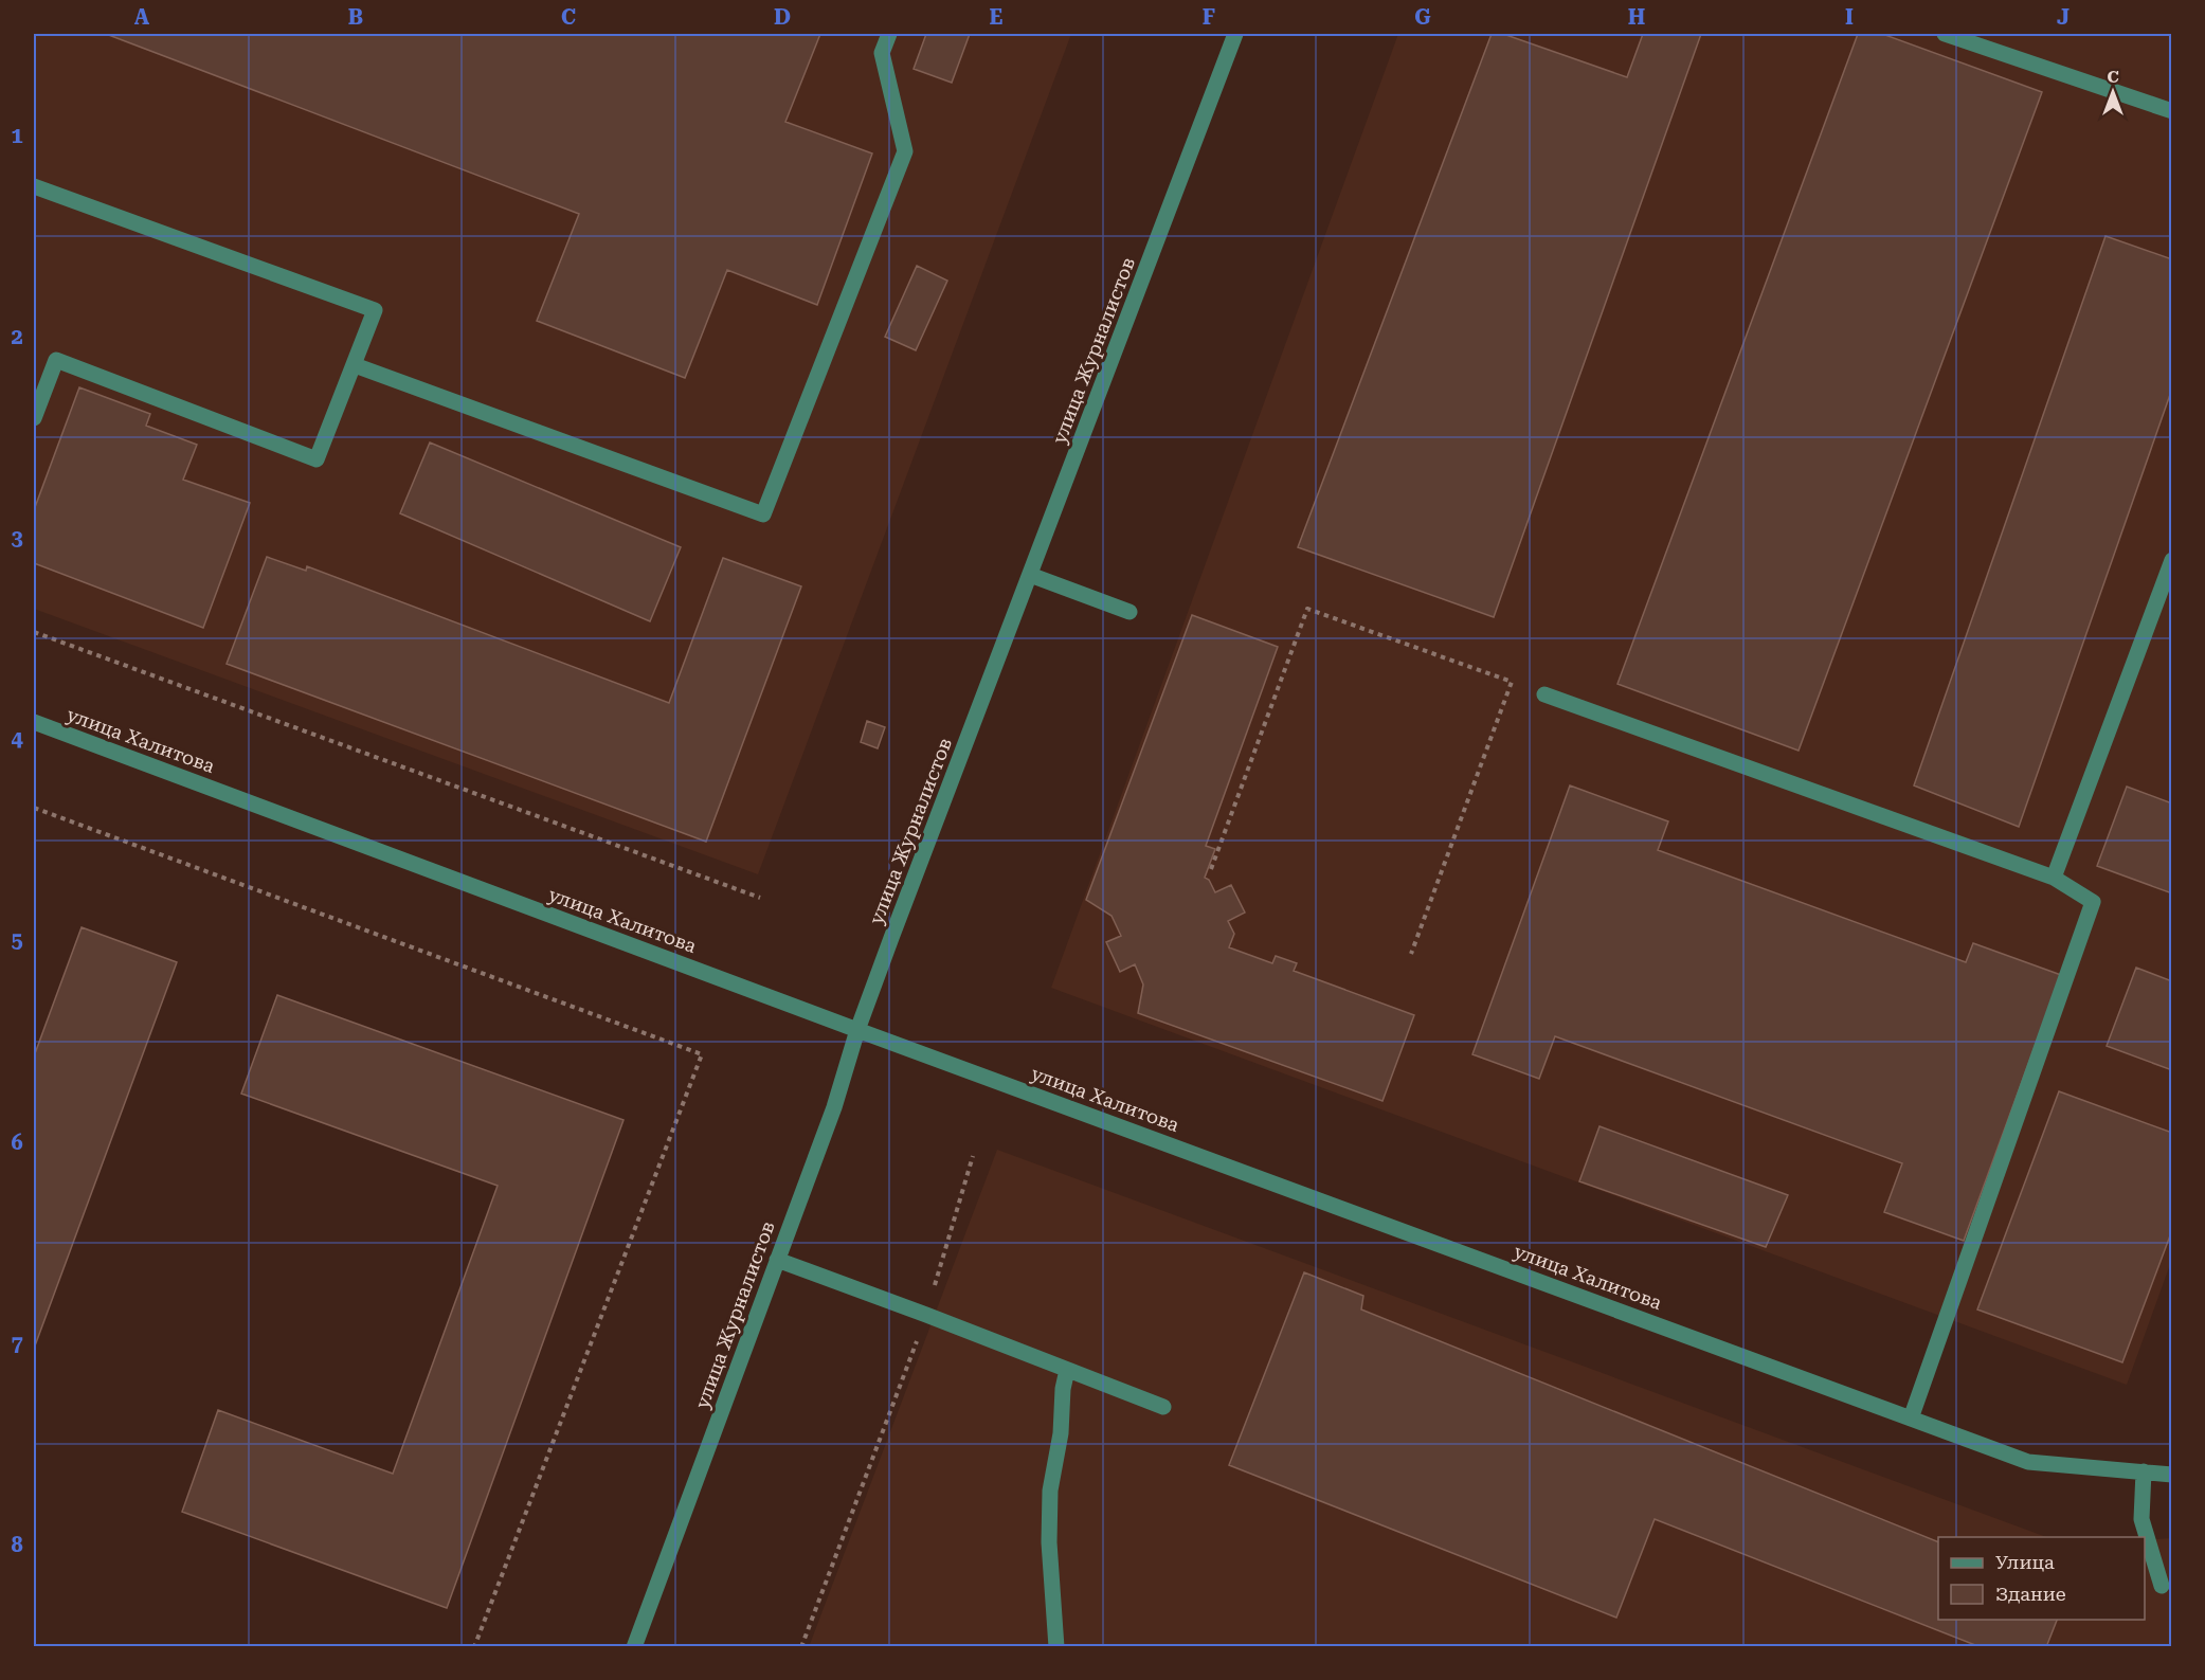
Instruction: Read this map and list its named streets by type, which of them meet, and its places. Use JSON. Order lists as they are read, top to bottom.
{
  "streets": {
    "street": ["улица Журналистов", "улица Халитова"]
  },
  "crossings": [
    ["улица Журналистов", "улица Халитова"]
  ],
  "legend": ["Улица", "Здание"],
  "north": "top",
  "grid": {
    "columns": [
      "A",
      "B",
      "C",
      "D",
      "E",
      "F",
      "G",
      "H",
      "I",
      "J"
    ],
    "rows": [
      "1",
      "2",
      "3",
      "4",
      "5",
      "6",
      "7",
      "8"
    ]
  }
}
